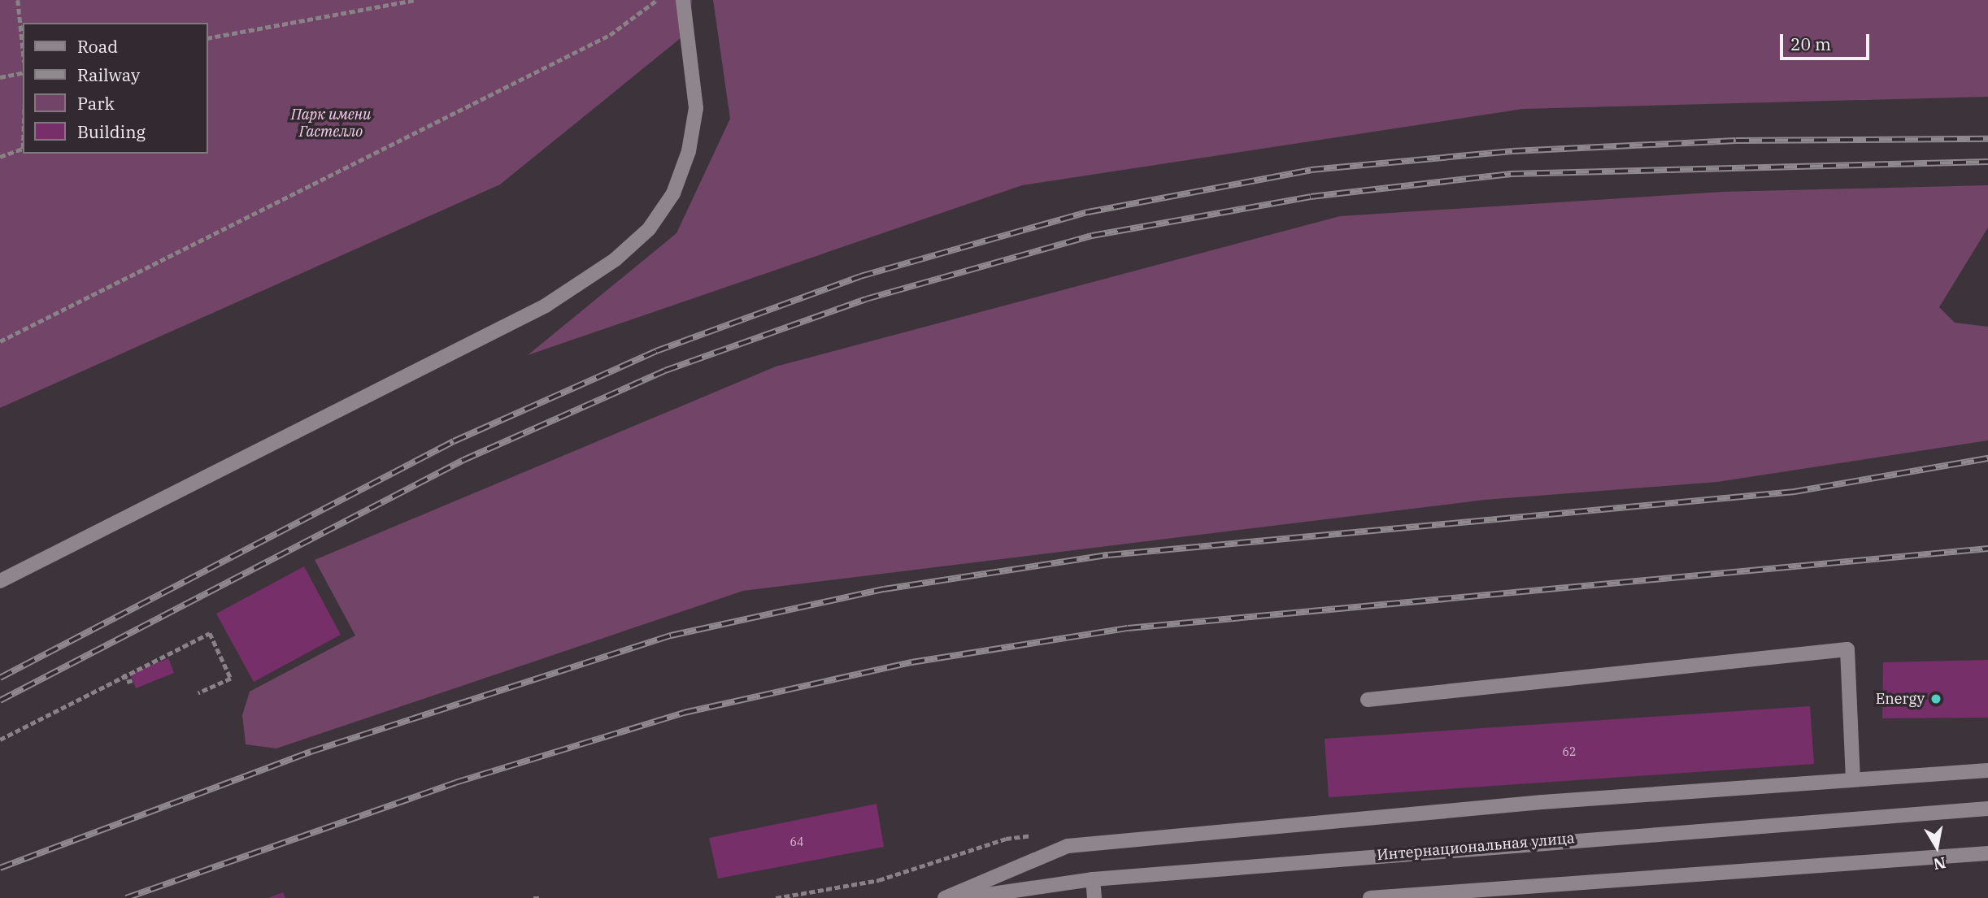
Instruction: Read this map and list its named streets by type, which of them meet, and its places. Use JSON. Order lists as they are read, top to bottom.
{
  "streets": {
    "main road": ["Интернациональная улица"]
  },
  "parks": ["Парк имени Гастелло"],
  "places": ["Energy"],
  "house_numbers": ["62", "64"],
  "legend": [
    "Road",
    "Railway",
    "Park",
    "Building"
  ],
  "scale_bar": "20 m",
  "north": "bottom"
}
